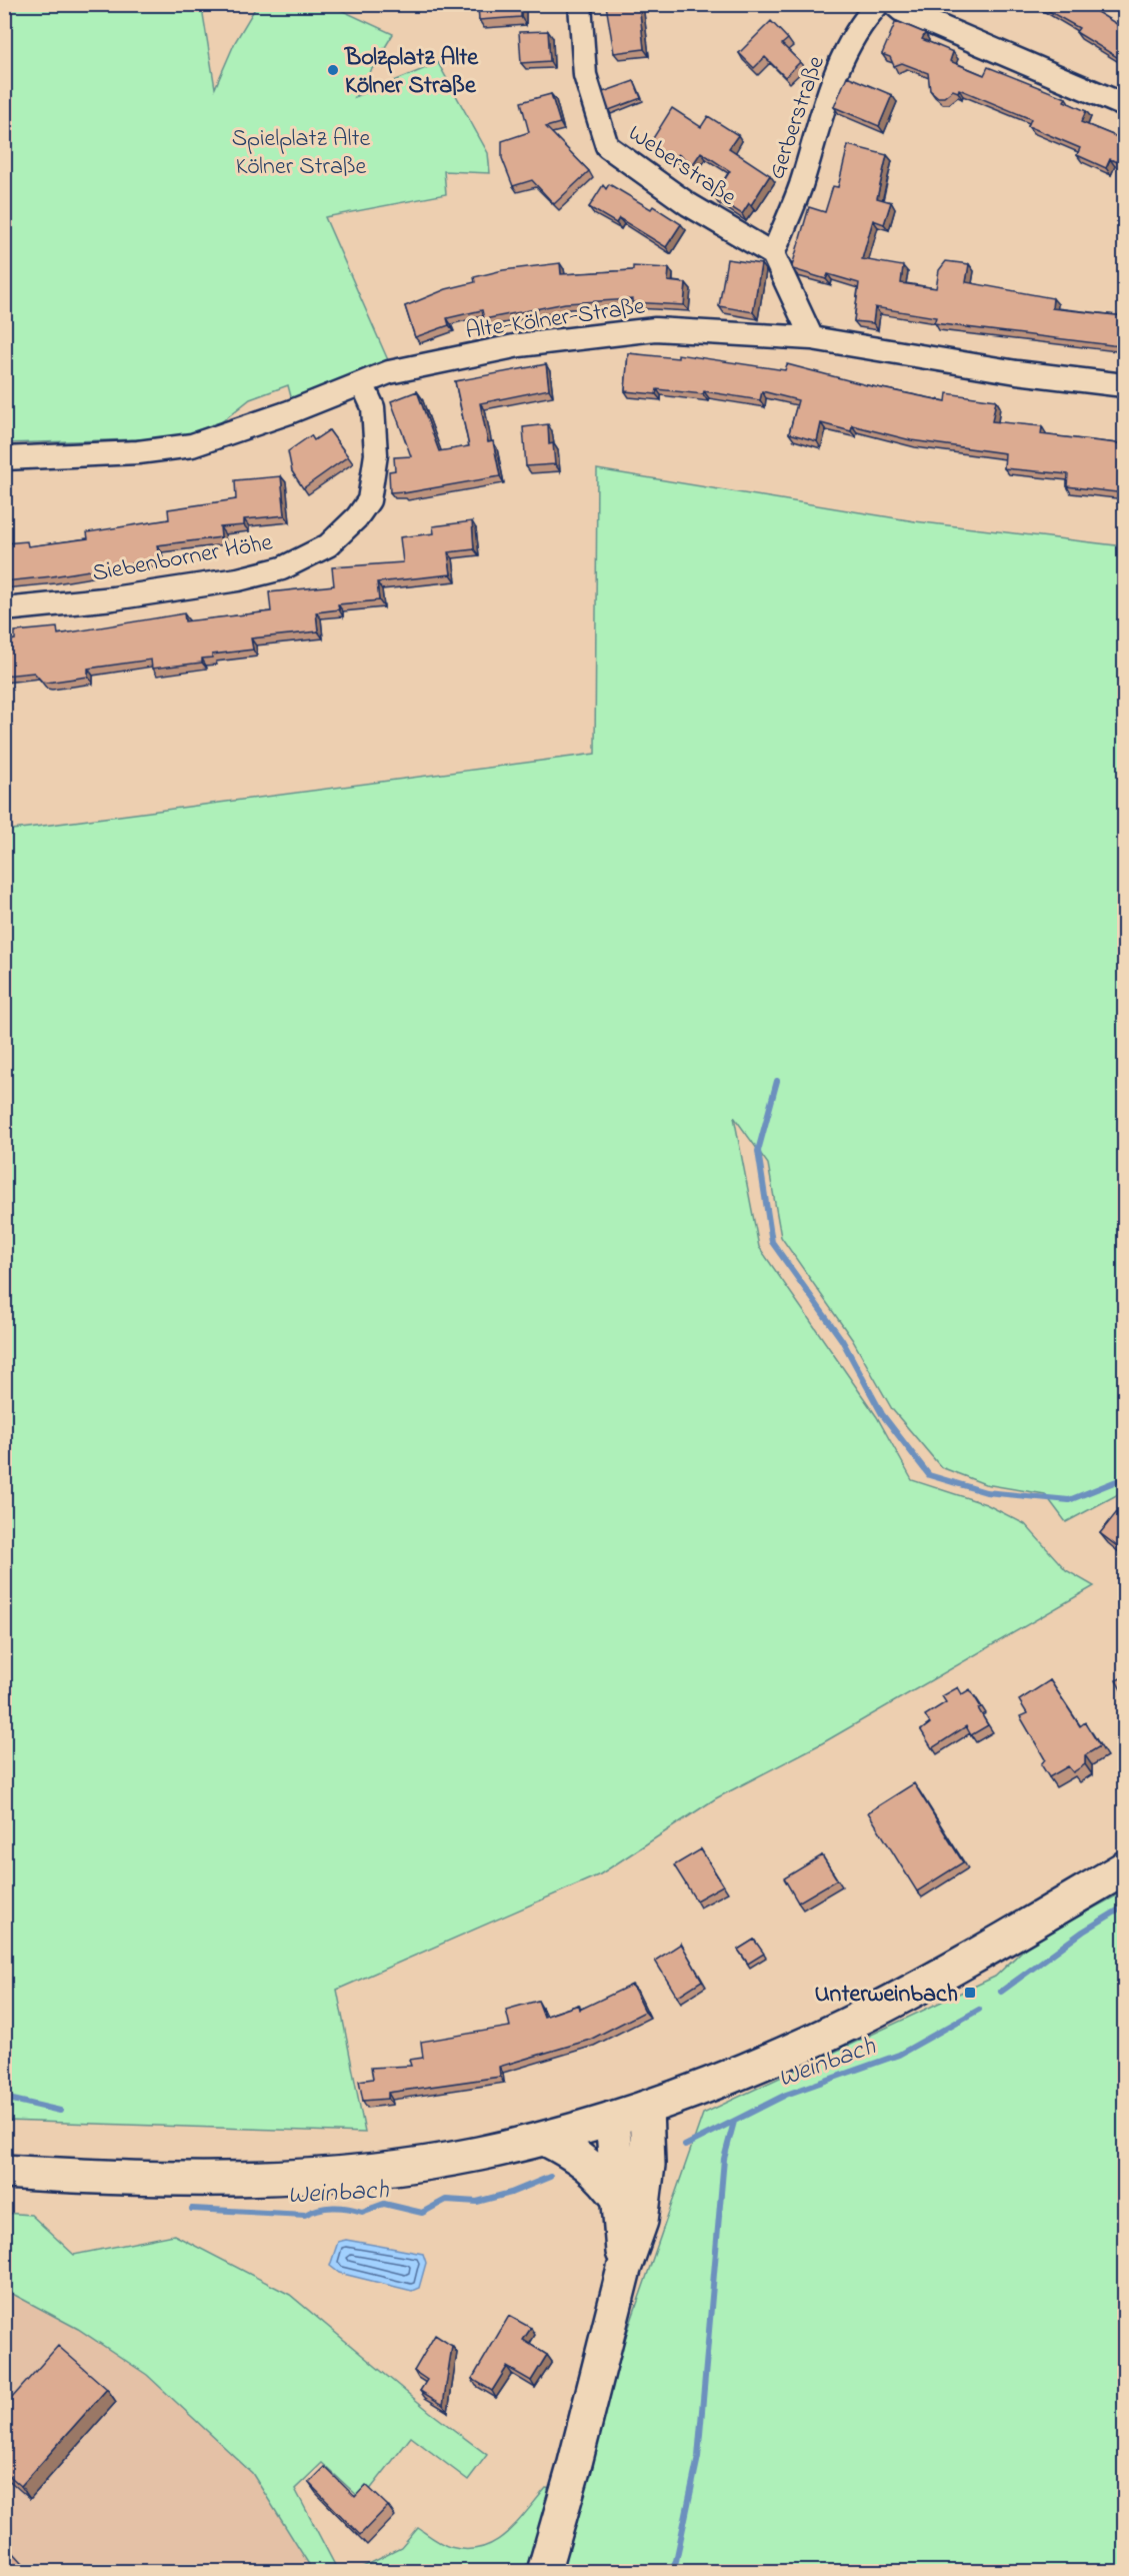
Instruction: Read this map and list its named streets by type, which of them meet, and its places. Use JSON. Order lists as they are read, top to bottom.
{
  "streets": {
    "street": [
      "Gerberstraße",
      "Weberstraße",
      "Alte-Kölner-Straße",
      "Siebenborner Höhe"
    ]
  },
  "crossings": [
    ["Gerberstraße", "Weberstraße"],
    ["Alte-Kölner-Straße", "Siebenborner Höhe"]
  ],
  "water": ["Weinbach"],
  "parks": ["Spielplatz Alte Kölner Straße"],
  "places": {
    "other": ["Bolzplatz Alte Kölner Straße"],
    "transit": ["Unterweinbach"]
  }
}
